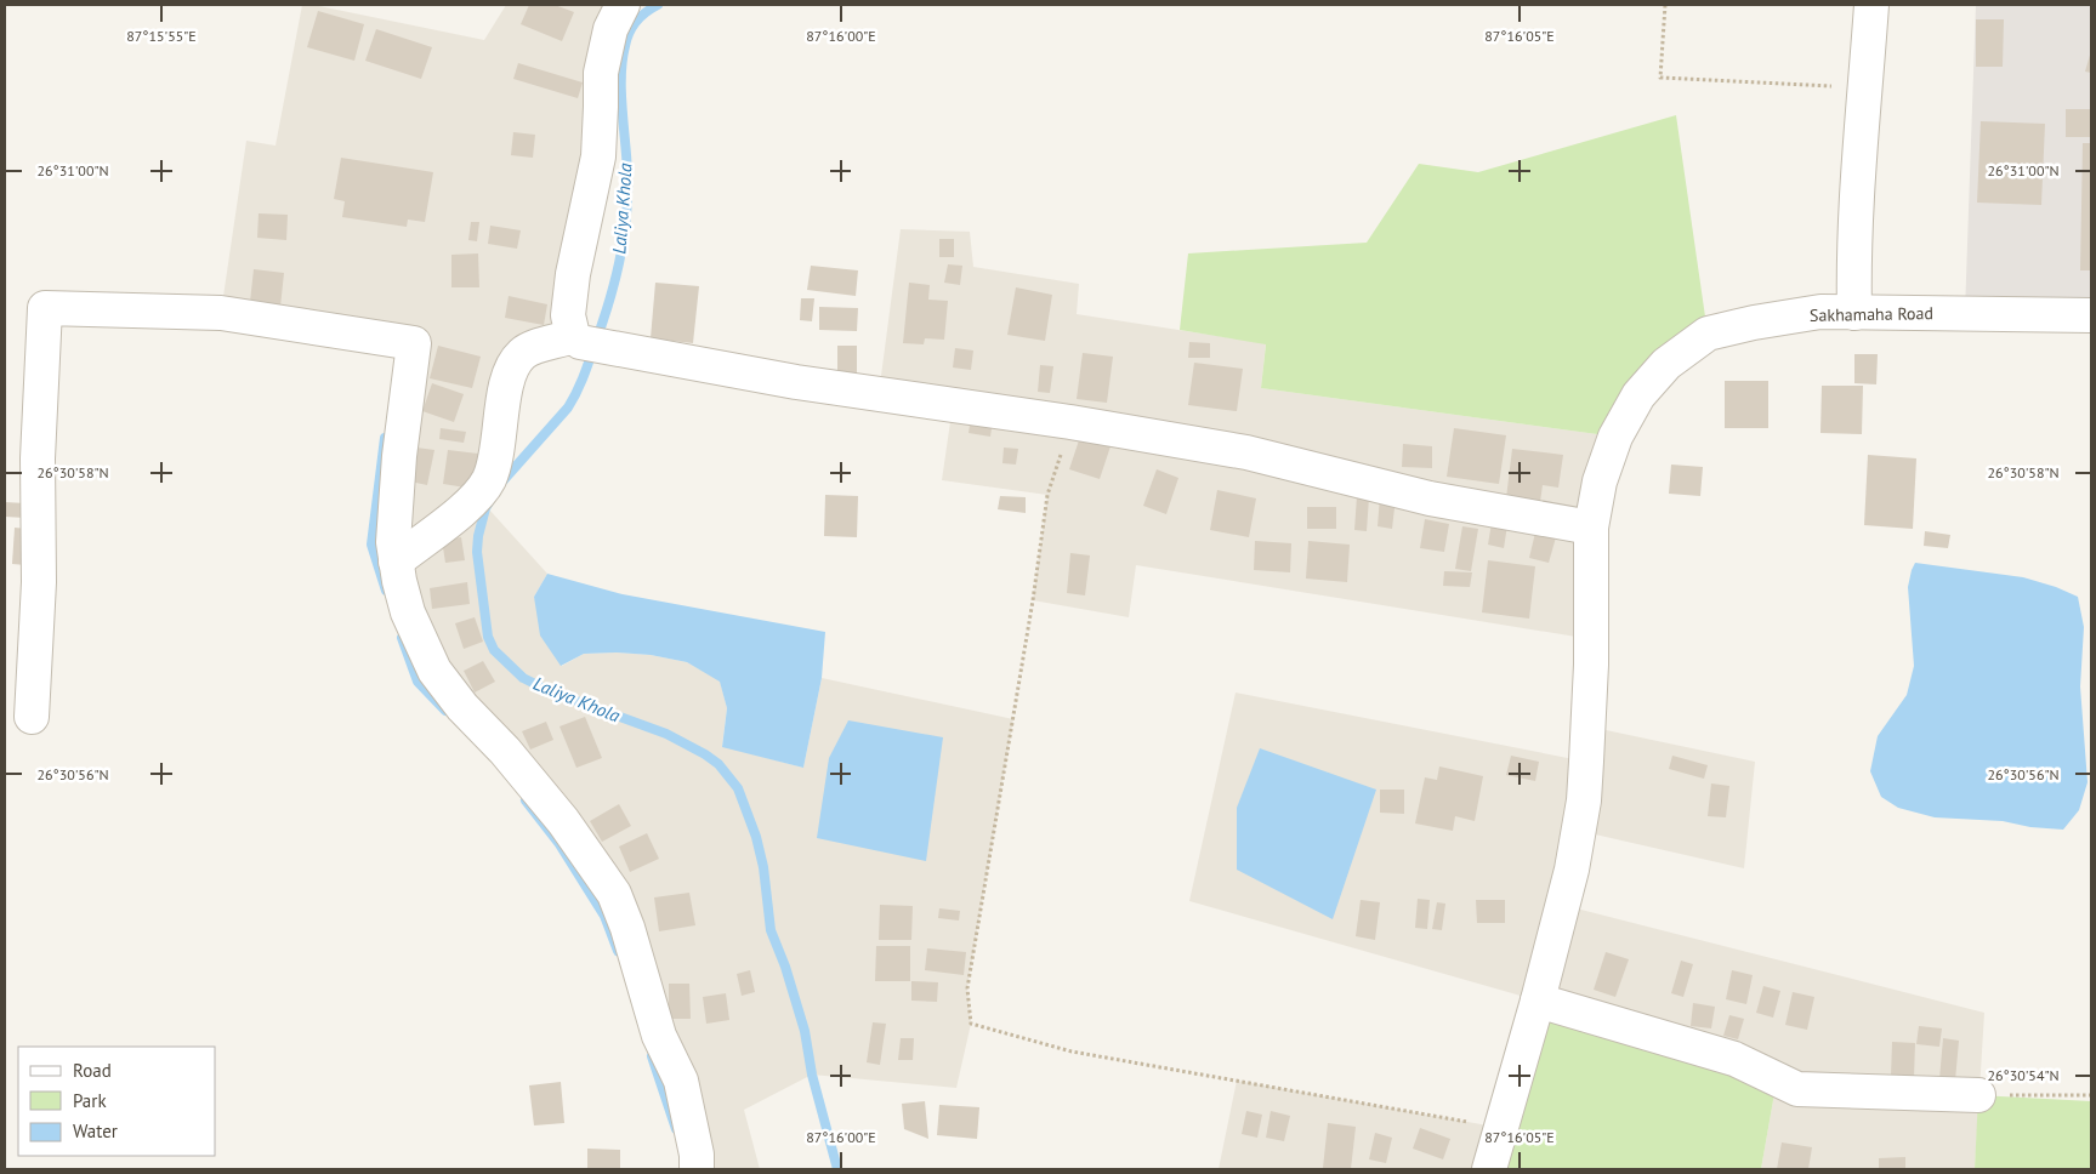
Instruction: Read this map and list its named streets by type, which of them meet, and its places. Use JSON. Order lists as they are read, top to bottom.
{
  "streets": {
    "street": ["Sakhamaha Road"]
  },
  "water": ["Laliya Khola"],
  "legend": ["Road", "Park", "Water"],
  "coordinates": [
    "87°15'55\"E",
    "87°16'00\"E",
    "87°16'05\"E",
    "26°31'00\"N",
    "26°30'58\"N",
    "26°30'56\"N",
    "26°30'54\"N"
  ]
}
